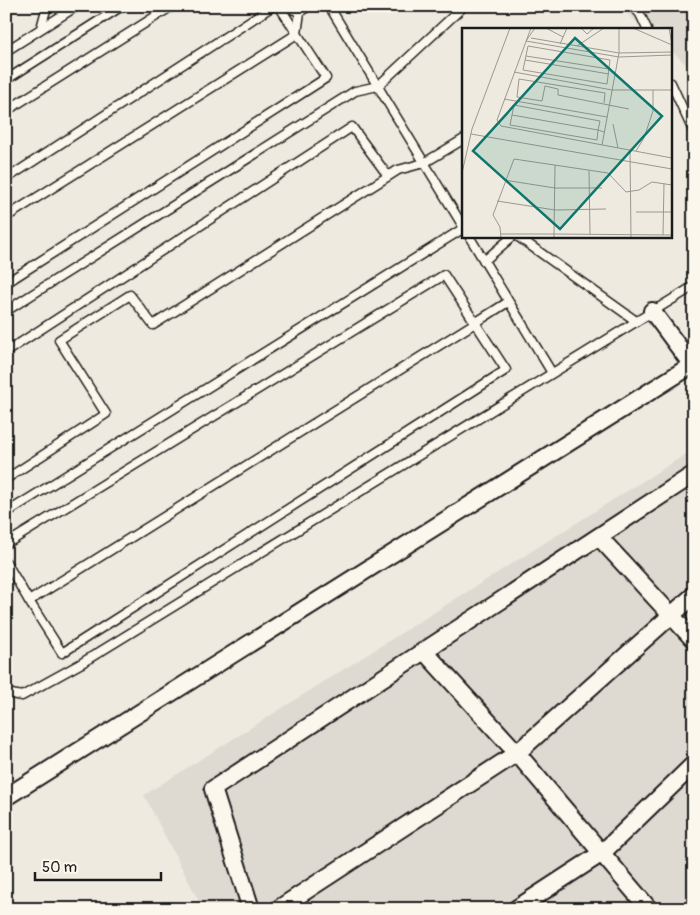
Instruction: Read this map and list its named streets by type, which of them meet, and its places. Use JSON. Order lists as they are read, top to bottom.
{
  "scale_bar": "50 m"
}
